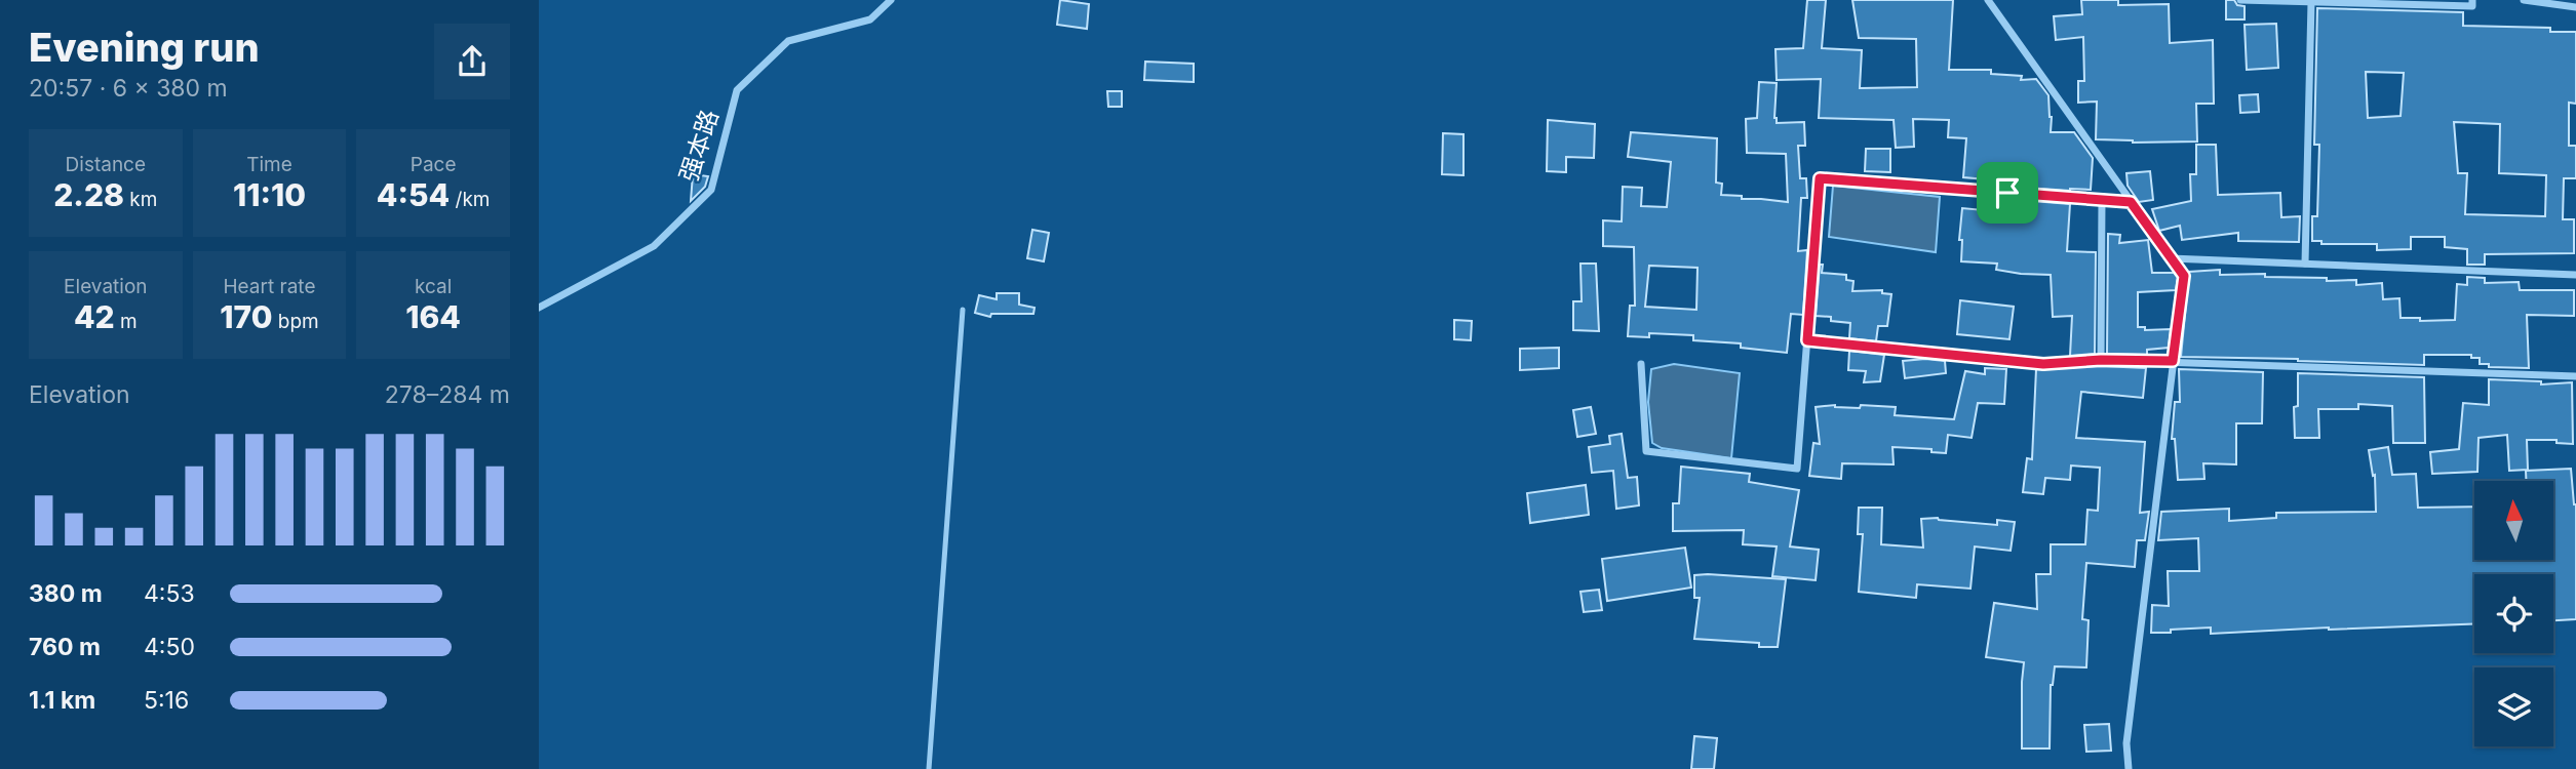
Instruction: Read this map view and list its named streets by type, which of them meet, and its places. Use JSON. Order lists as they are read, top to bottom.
{
  "streets": {
    "street": ["强本路"]
  },
  "north": "top",
  "page": {
    "heading": ["Evening run", "20:57 · 6 × 380 m"],
    "stats": [
      ["Distance", "2.28 km"],
      ["Time", "11:10"],
      ["Pace", "4:54 /km"],
      ["Elevation", "42 m"],
      ["Heart rate", "170 bpm"],
      ["kcal", "164"]
    ],
    "chart": ["Elevation", "278–284 m"],
    "list": [
      {
        "name": "380 m",
        "note": "4:53"
      },
      {
        "name": "760 m",
        "note": "4:50"
      },
      {
        "name": "1.1 km",
        "note": "5:16"
      }
    ]
  }
}
